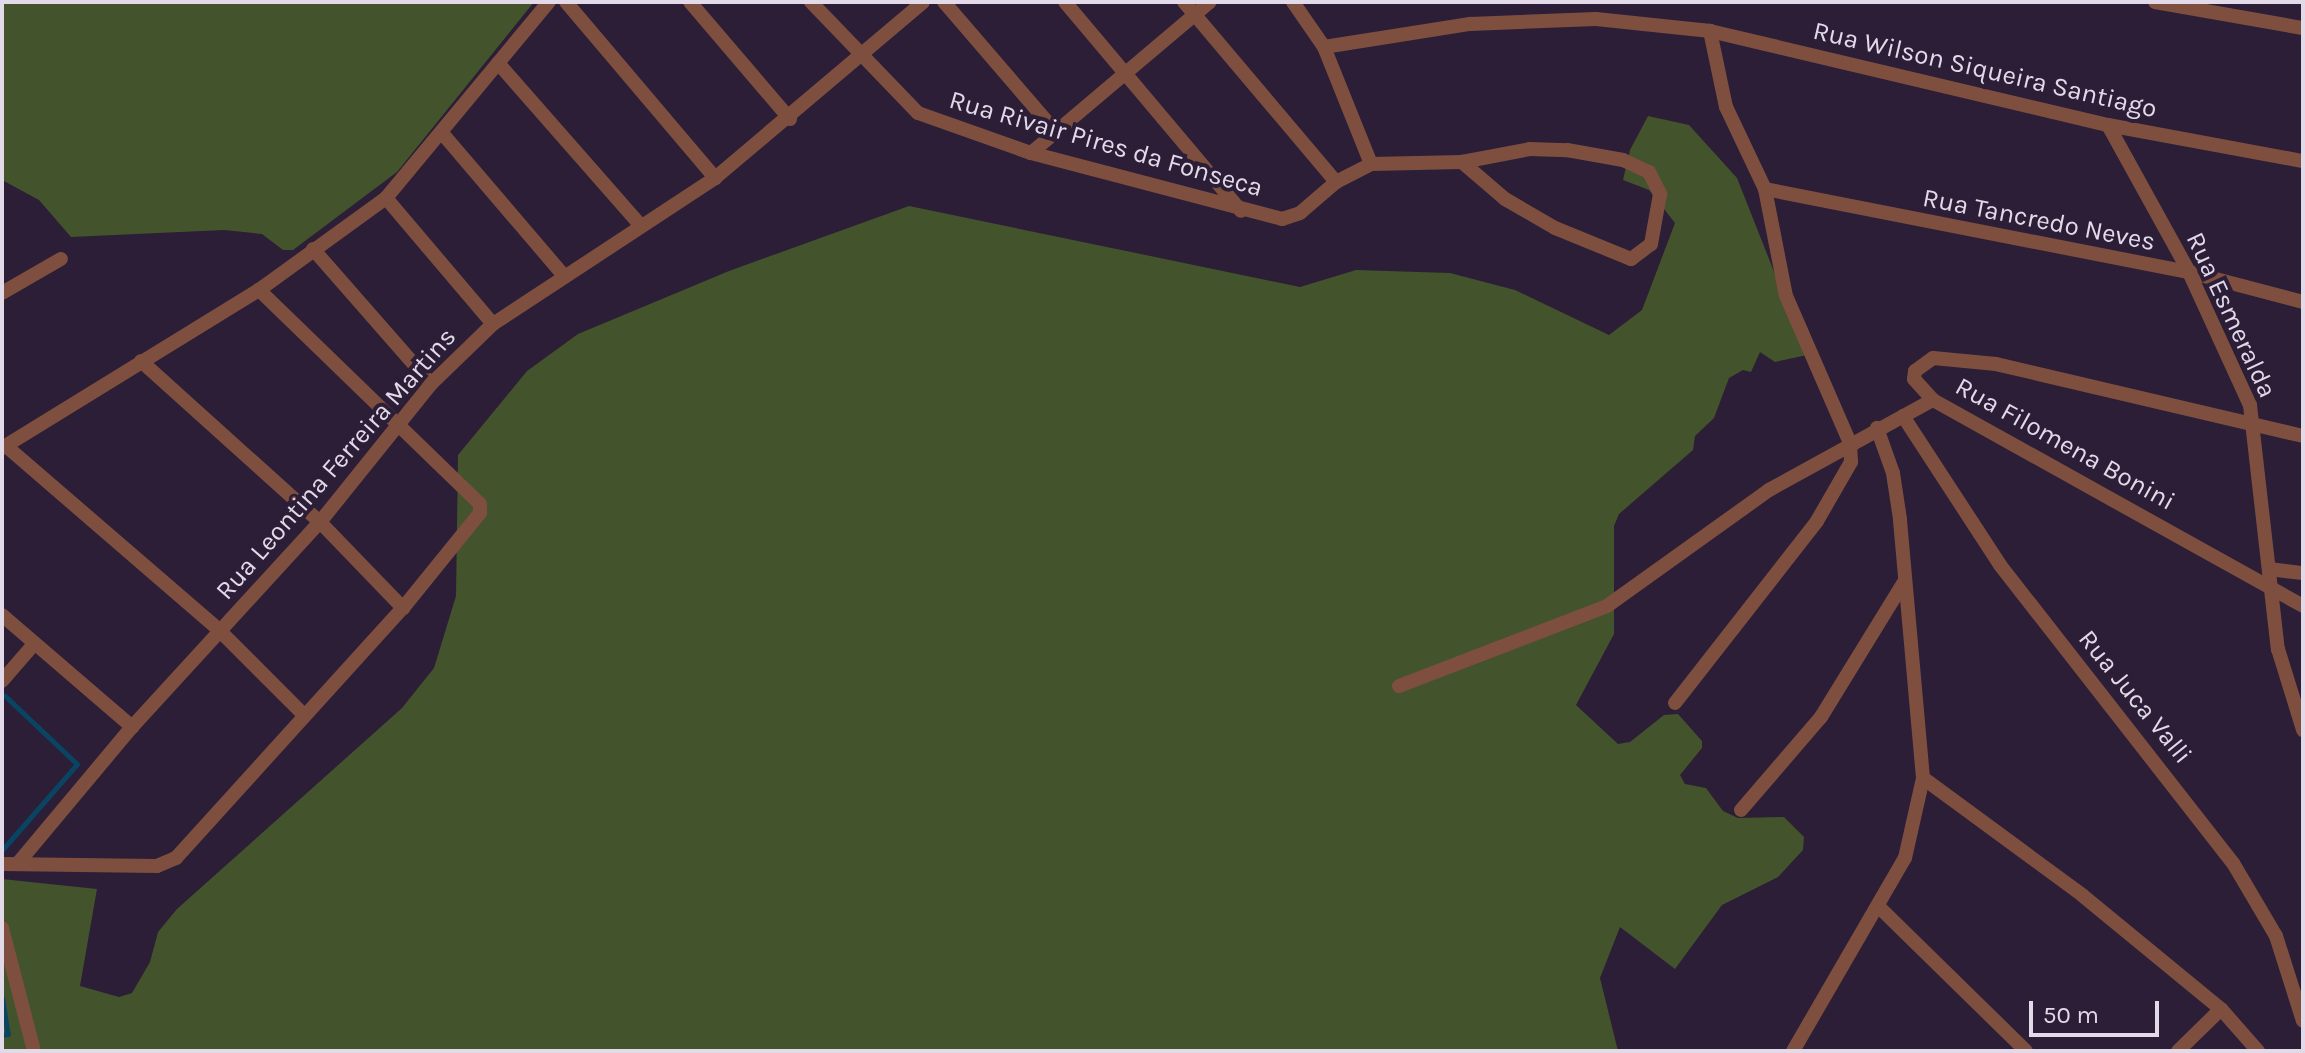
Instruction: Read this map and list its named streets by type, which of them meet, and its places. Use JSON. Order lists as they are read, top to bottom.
{
  "streets": {
    "street": [
      "Rua Wilson Siqueira Santiago",
      "Rua Rivair Pires da Fonseca",
      "Rua Tancredo Neves",
      "Rua Esmeralda",
      "Rua Filomena Bonini",
      "Rua Leontina Ferreira Martins",
      "Rua Juca Valli"
    ]
  },
  "crossings": [
    ["Rua Wilson Siqueira Santiago", "Rua Esmeralda"],
    ["Rua Rivair Pires da Fonseca", "Rua Leontina Ferreira Martins"],
    ["Rua Tancredo Neves", "Rua Esmeralda"],
    ["Rua Esmeralda", "Rua Filomena Bonini"]
  ],
  "scale_bar": "50 m"
}
